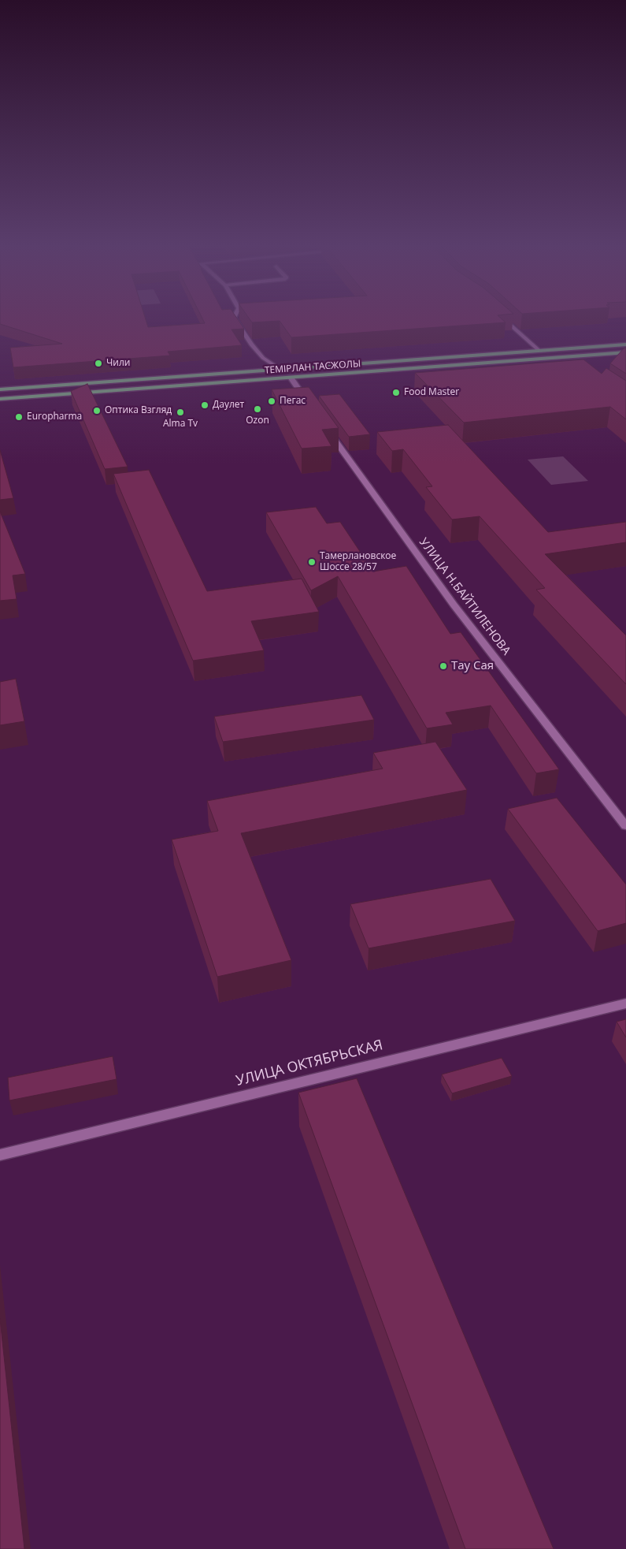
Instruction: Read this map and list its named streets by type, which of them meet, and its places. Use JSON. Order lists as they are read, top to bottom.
{
  "streets": {
    "main road": ["ТЕМІРЛАН ТАСЖОЛЫ"],
    "street": ["УЛИЦА Н.БАЙТИЛЕНОВА", "УЛИЦА ОКТЯБРЬСКАЯ"]
  },
  "places": [
    "Чили",
    "Food Master",
    "Пегас",
    "Даулет",
    "Ozon",
    "Оптика Взгляд",
    "Alma Tv",
    "Europharma",
    "Тамерлановское Шоссе 28/57",
    "Тау Сая"
  ]
}
